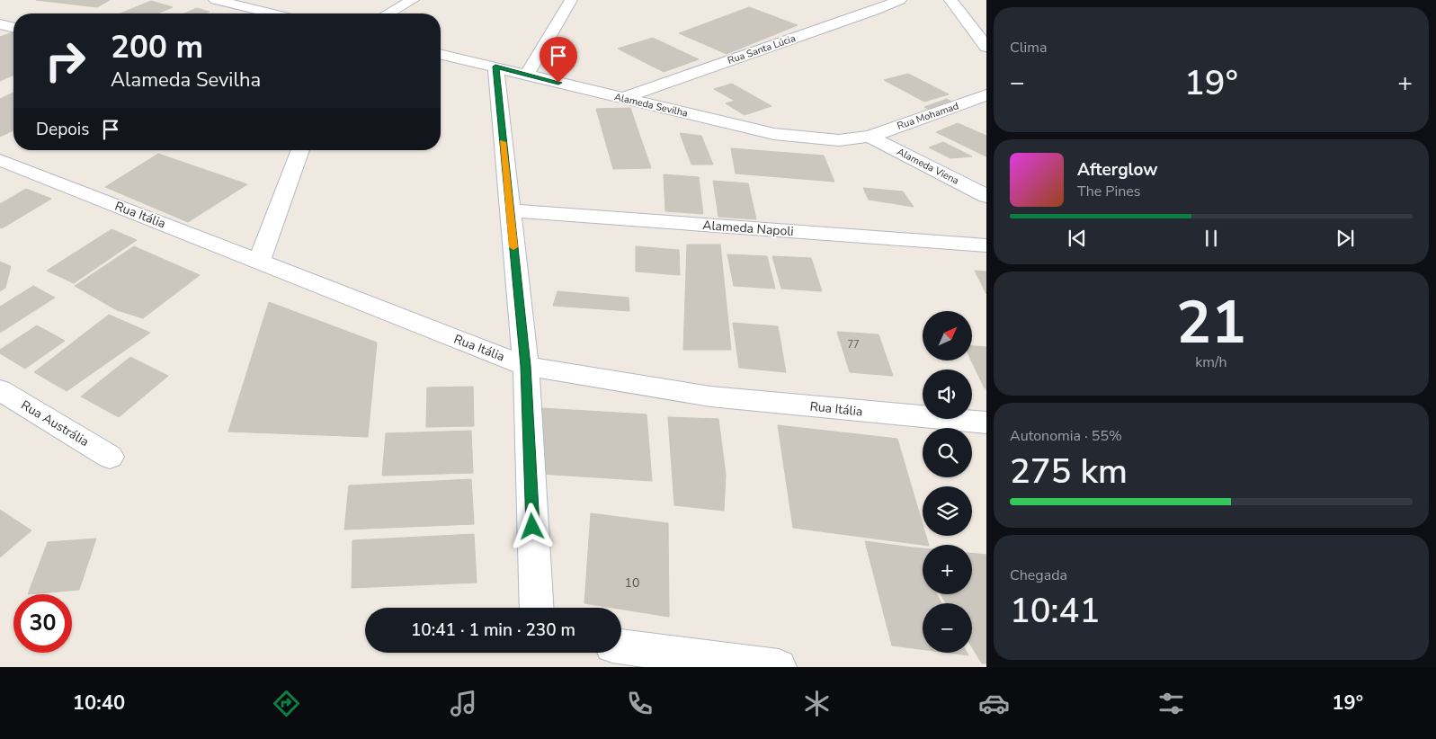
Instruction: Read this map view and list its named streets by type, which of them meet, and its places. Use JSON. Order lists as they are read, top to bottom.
{
  "streets": {
    "street": [
      "Rua Santa Lúcia",
      "Alameda Sevilha",
      "Rua Mohamad",
      "Alameda Viena",
      "Rua Itália",
      "Alameda Napoli",
      "Rua Austrália"
    ]
  },
  "crossings": [
    ["Rua Santa Lúcia", "Alameda Sevilha"],
    ["Alameda Sevilha", "Rua Mohamad"],
    ["Alameda Sevilha", "Alameda Viena"],
    ["Rua Mohamad", "Alameda Viena"]
  ],
  "house_numbers": ["77", "10"],
  "north": "top right",
  "page": {
    "tile": [
      "Clima",
      ["21", "km/h"],
      ["Autonomia · 55%", "275 km"],
      ["Chegada", "10:41"]
    ],
    "turn": ["200 m", "Alameda Sevilha"],
    "heat": ["−", "19°", "+"],
    "then": "Depois",
    "song": ["Afterglow", "The Pines"],
    "map_buttons": ["+", "−"],
    "limit": "30",
    "trip": "10:41 · 1 min · 230 m",
    "tabs": ["10:40", "19°"]
  }
}
